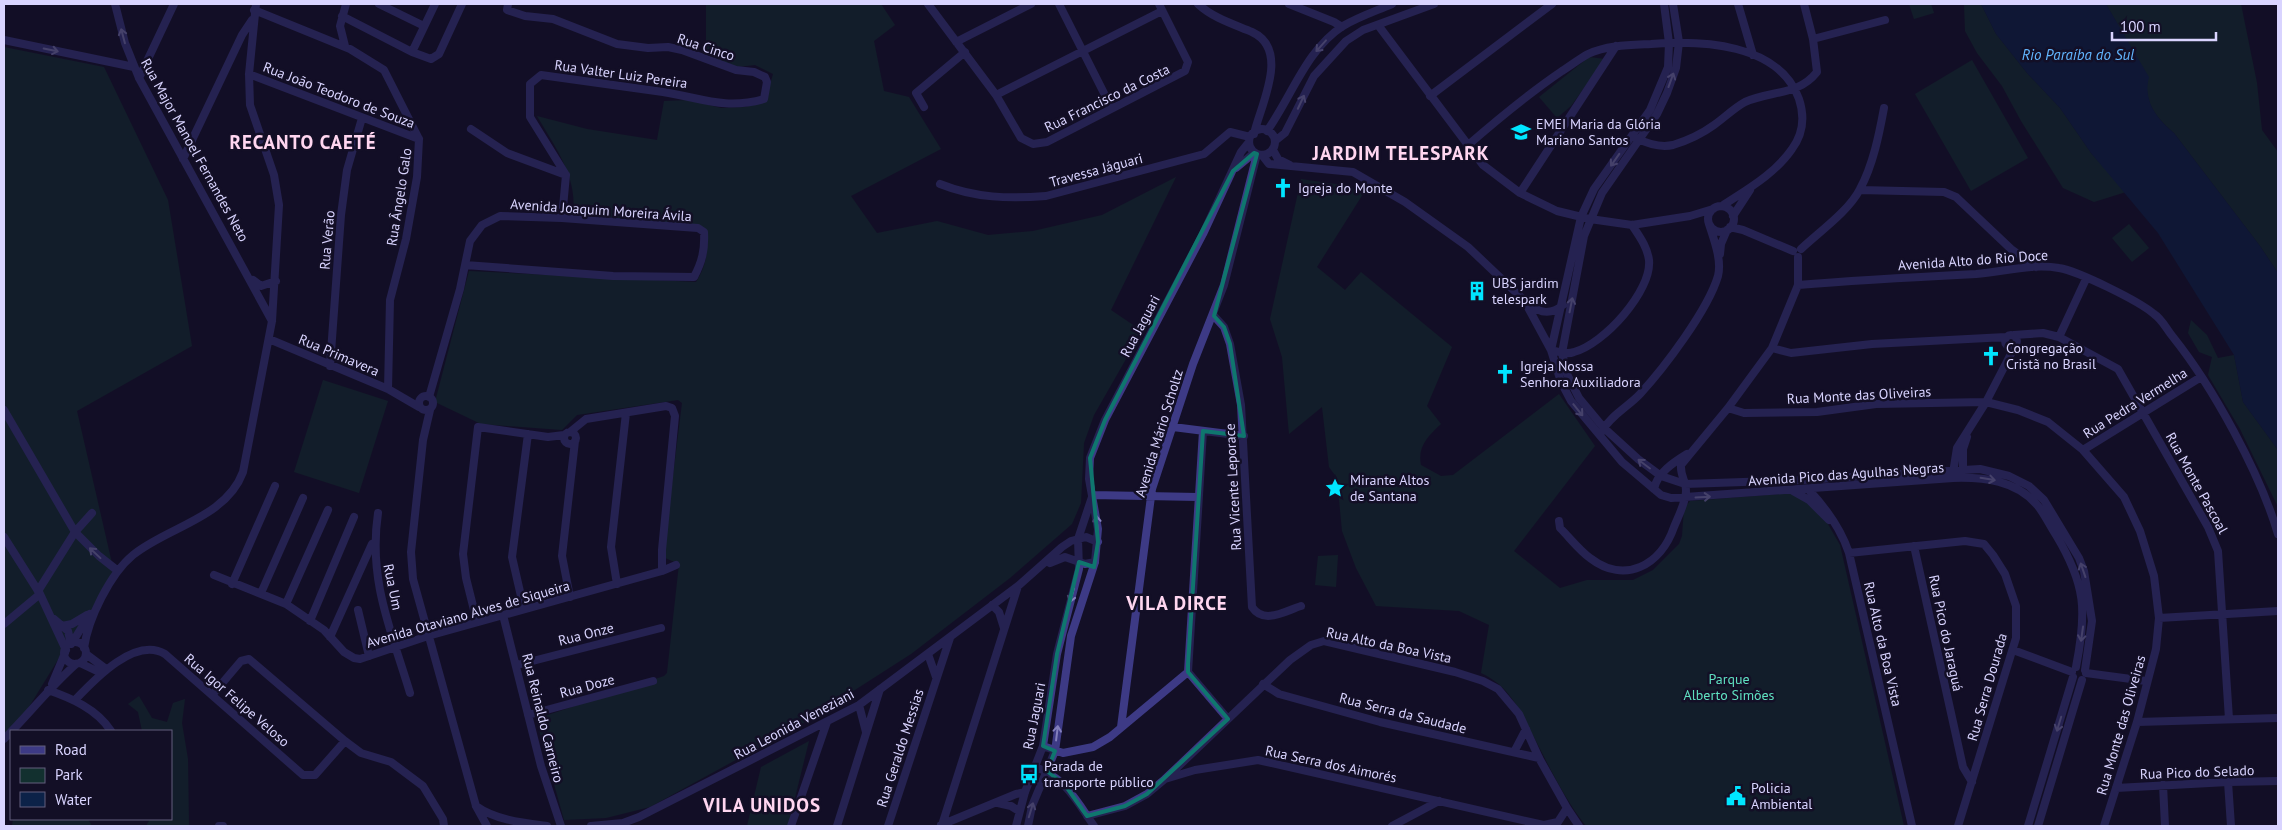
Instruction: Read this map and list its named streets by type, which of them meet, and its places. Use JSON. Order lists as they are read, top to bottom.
{
  "streets": {
    "street": [
      "Rua Cinco",
      "Rua Valter Luiz Pereira",
      "Rua João Teodoro de Souza",
      "Rua Francisco da Costa",
      "Rua Major Manoel Fernandes Neto",
      "Travessa Jáguari",
      "Rua Ângelo Galo",
      "Avenida Joaquim Moreira Ávila",
      "Rua Verão",
      "Avenida Alto do Rio Doce",
      "Rua Jaguari",
      "Rua Primavera",
      "Rua Monte das Oliveiras",
      "Rua Pedra Vermelha",
      "Avenida Mário Scholtz",
      "Avenida Pico das Agulhas Negras",
      "Rua Monte Pascoal",
      "Rua Vicente Leporace",
      "Rua Um",
      "Avenida Otaviano Alves de Siqueira",
      "Rua Pico do Jaraguá",
      "Rua Onze",
      "Rua Alto da Boa Vista",
      "Rua Doze",
      "Rua Serra Dourada",
      "Rua Igor Felipe Veloso",
      "Rua Serra da Saudade",
      "Rua Reinaldo Carneiro",
      "Rua Leonida Veneziani",
      "Rua Geraldo Messias",
      "Rua Serra dos Aimorés",
      "Rua Pico do Selado"
    ]
  },
  "crossings": [
    ["Rua Cinco", "Rua Valter Luiz Pereira"],
    ["Rua João Teodoro de Souza", "Rua Ângelo Galo"],
    ["Rua João Teodoro de Souza", "Rua Verão"],
    ["Travessa Jáguari", "Rua Jaguari"],
    ["Rua Ângelo Galo", "Rua Primavera"],
    ["Avenida Joaquim Moreira Ávila", "Rua Primavera"],
    ["Rua Verão", "Rua Primavera"],
    ["Avenida Alto do Rio Doce", "Rua Pedra Vermelha"],
    ["Rua Jaguari", "Avenida Mário Scholtz"],
    ["Rua Monte das Oliveiras", "Rua Pedra Vermelha"],
    ["Rua Monte das Oliveiras", "Rua Pico do Selado"],
    ["Rua Pedra Vermelha", "Rua Monte Pascoal"],
    ["Avenida Mário Scholtz", "Rua Vicente Leporace"],
    ["Avenida Pico das Agulhas Negras", "Rua Alto da Boa Vista"],
    ["Rua Um", "Avenida Otaviano Alves de Siqueira"],
    ["Avenida Otaviano Alves de Siqueira", "Rua Reinaldo Carneiro"],
    ["Rua Pico do Jaraguá", "Rua Serra Dourada"],
    ["Rua Onze", "Rua Reinaldo Carneiro"],
    ["Rua Alto da Boa Vista", "Rua Serra Dourada"],
    ["Rua Alto da Boa Vista", "Rua Serra da Saudade"],
    ["Rua Alto da Boa Vista", "Rua Serra dos Aimorés"],
    ["Rua Doze", "Rua Reinaldo Carneiro"],
    ["Rua Leonida Veneziani", "Rua Geraldo Messias"]
  ],
  "districts": [
    "RECANTO CAETÉ",
    "JARDIM TELESPARK",
    "VILA DIRCE",
    "VILA UNIDOS"
  ],
  "water": ["Rio Paraíba do Sul"],
  "parks": ["Parque Alberto Simões"],
  "places": {
    "school or university": ["EMEI Maria da Glória Mariano Santos"],
    "church": ["Igreja do Monte", "Congregação Cristã no Brasil", "Igreja Nossa Senhora Auxiliadora"],
    "building": ["UBS jardim telespark"],
    "place": ["Mirante Altos de Santana"],
    "bus stop": ["Parada de transporte público"],
    "public building": ["Policia Ambiental"]
  },
  "legend": ["Road", "Park", "Water"],
  "scale_bar": "100 m"
}
